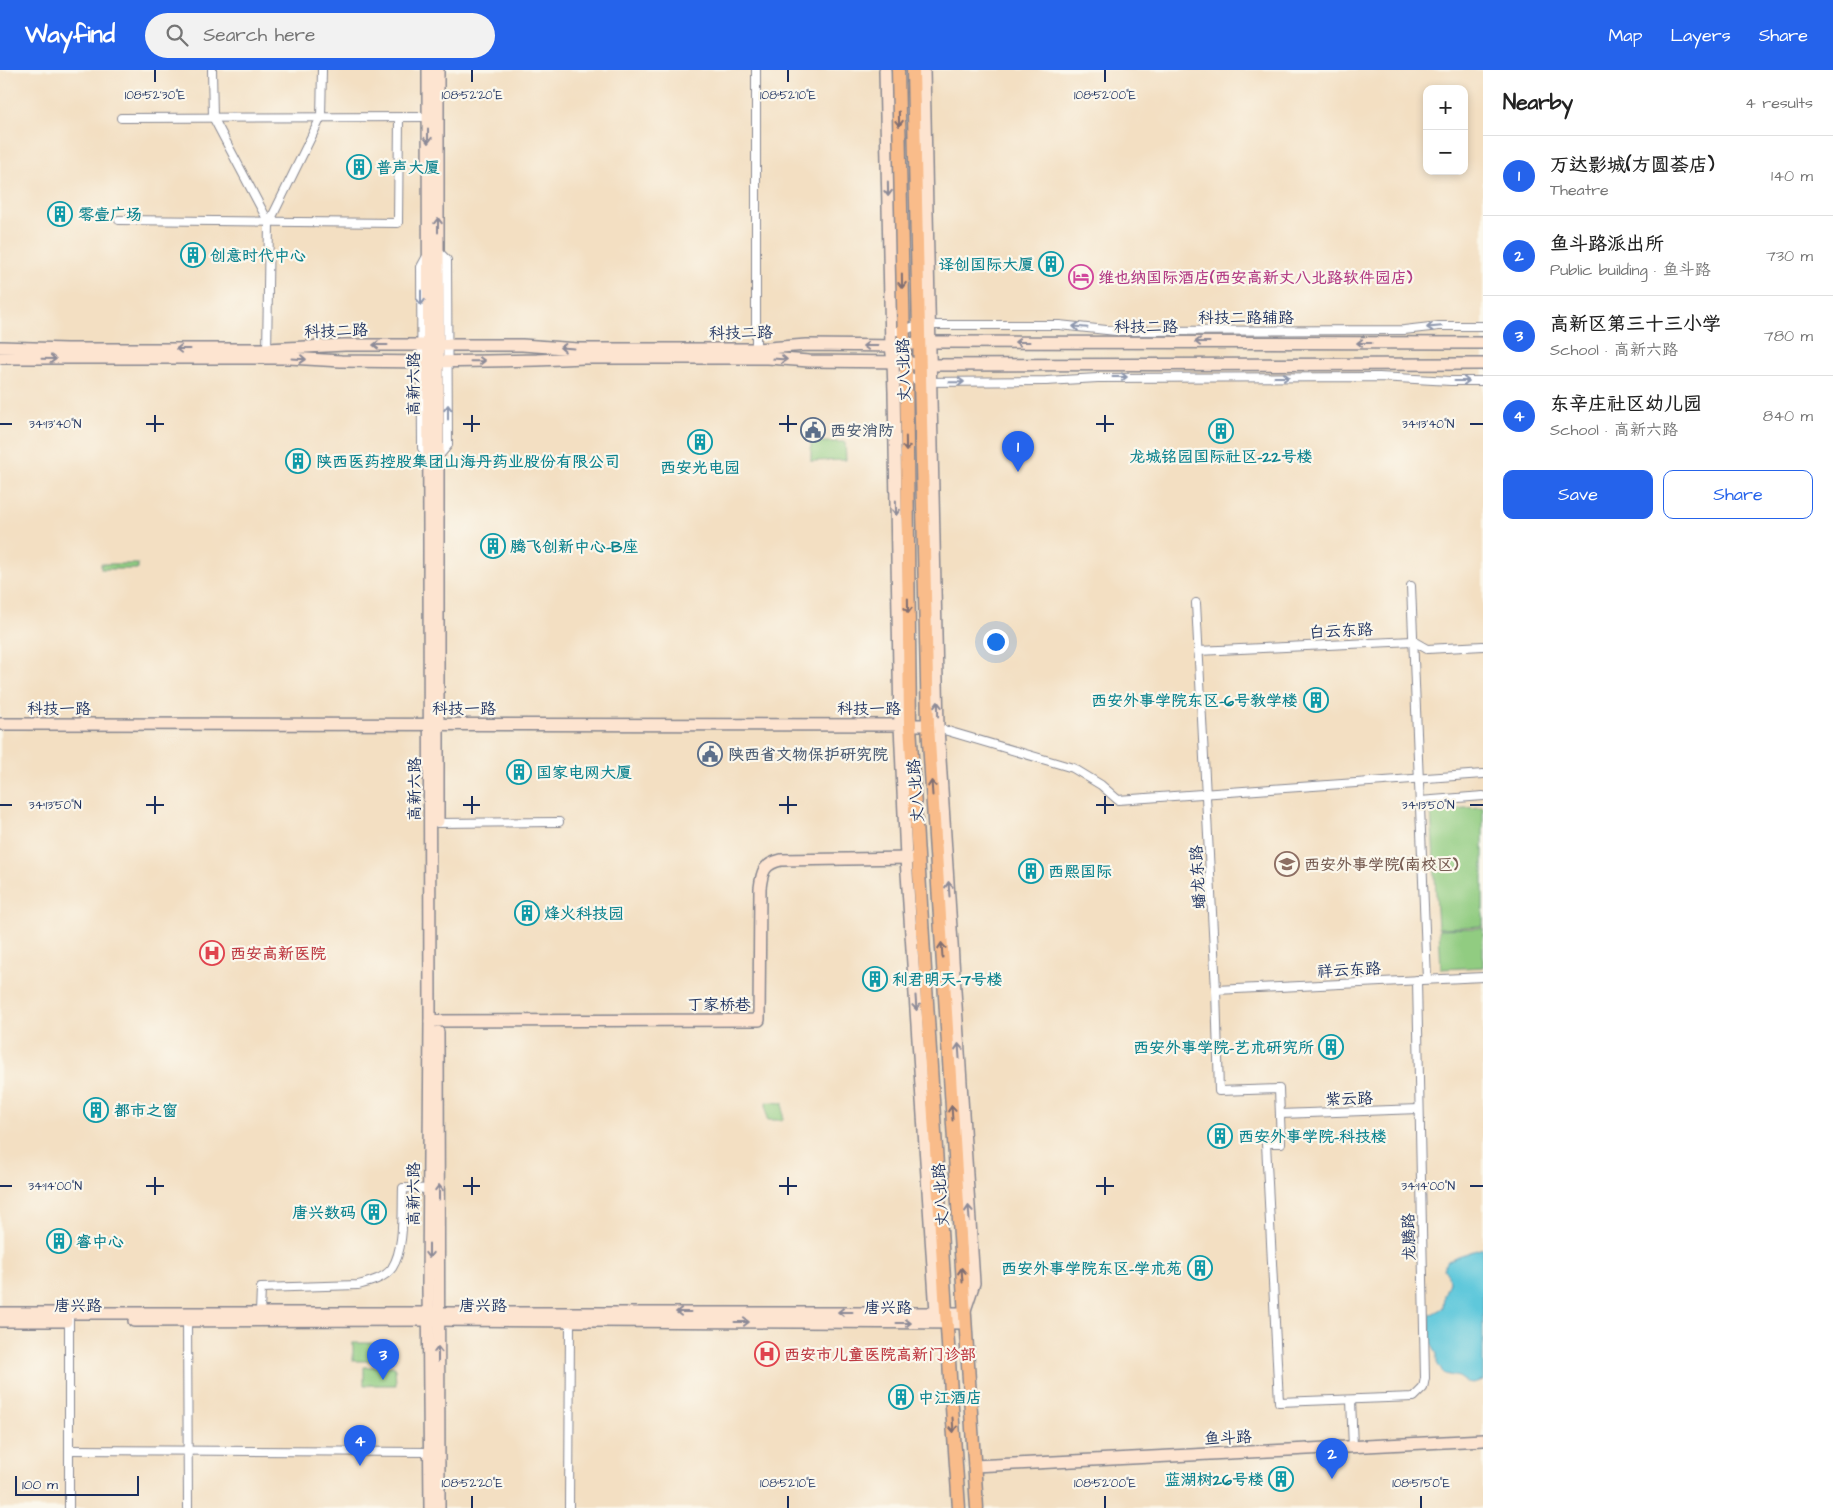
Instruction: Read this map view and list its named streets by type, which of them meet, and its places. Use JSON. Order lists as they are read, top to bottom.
{
  "streets": {
    "main road": ["丈八北路"],
    "street": [
      "科技二路辅路",
      "科技二路",
      "高新六路",
      "白云东路",
      "科技一路",
      "蟠龙东路",
      "祥云东路",
      "丁家桥巷",
      "紫云路",
      "龙腾路",
      "唐兴路",
      "鱼斗路"
    ]
  },
  "crossings": [
    ["科技二路辅路", "丈八北路"],
    ["科技二路", "丈八北路"],
    ["科技二路", "高新六路"],
    ["丈八北路", "科技一路"],
    ["丈八北路", "丁家桥巷"],
    ["丈八北路", "唐兴路"],
    ["丈八北路", "鱼斗路"],
    ["高新六路", "科技一路"],
    ["高新六路", "丁家桥巷"],
    ["高新六路", "唐兴路"],
    ["白云东路", "蟠龙东路"],
    ["蟠龙东路", "祥云东路"],
    ["蟠龙东路", "紫云路"],
    ["祥云东路", "龙腾路"],
    ["紫云路", "龙腾路"]
  ],
  "places": {
    "building": [
      "普声大厦",
      "零壹广场",
      "创意时代中心",
      "译创国际大厦",
      "龙城铭园国际社区-22号楼",
      "西安光电园",
      "陕西医药控股集团山海丹药业股份有限公司",
      "腾飞创新中心-B座",
      "西安外事学院东区-6号教学楼",
      "国家电网大厦",
      "西熙国际",
      "烽火科技园",
      "利君明天-7号楼",
      "西安外事学院-艺术研究所",
      "都市之窗",
      "西安外事学院-科技楼",
      "唐兴数码",
      "睿中心",
      "西安外事学院东区-学术苑",
      "中江酒店",
      "蓝湖树26号楼"
    ],
    "hotel": ["维也纳国际酒店(西安高新丈八北路软件园店)"],
    "public building": ["西安消防", "陕西省文物保护研究院"],
    "school or university": ["西安外事学院(南校区)"],
    "hospital": ["西安高新医院", "西安市儿童医院高新门诊部"]
  },
  "scale_bar": "100 m",
  "page": {
    "header": "Wayfind",
    "search": "Search here",
    "nav": ["Map", "Layers", "Share"],
    "heading": ["Nearby", "4 results"],
    "map_buttons": ["+", "−"],
    "list": [
      {
        "mark": "1",
        "name": "万达影城(方圆荟店)",
        "note": "Theatre",
        "value": "140 m"
      },
      {
        "mark": "2",
        "name": "鱼斗路派出所",
        "note": "Public building · 鱼斗路",
        "value": "730 m"
      },
      {
        "mark": "3",
        "name": "高新区第三十三小学",
        "note": "School · 高新六路",
        "value": "780 m"
      },
      {
        "mark": "4",
        "name": "东辛庄社区幼儿园",
        "note": "School · 高新六路",
        "value": "840 m"
      }
    ],
    "pins": [
      "1",
      "3",
      "4",
      "2"
    ],
    "buttons": ["Save", "Share"],
    "scale": "100 m"
  },
  "coordinates": [
    "108°52'30\"E",
    "108°52'20\"E",
    "108°52'10\"E",
    "108°52'00\"E",
    "34°13'40\"N",
    "34°13'50\"N",
    "34°14'00\"N",
    "108°51'50\"E"
  ]
}
